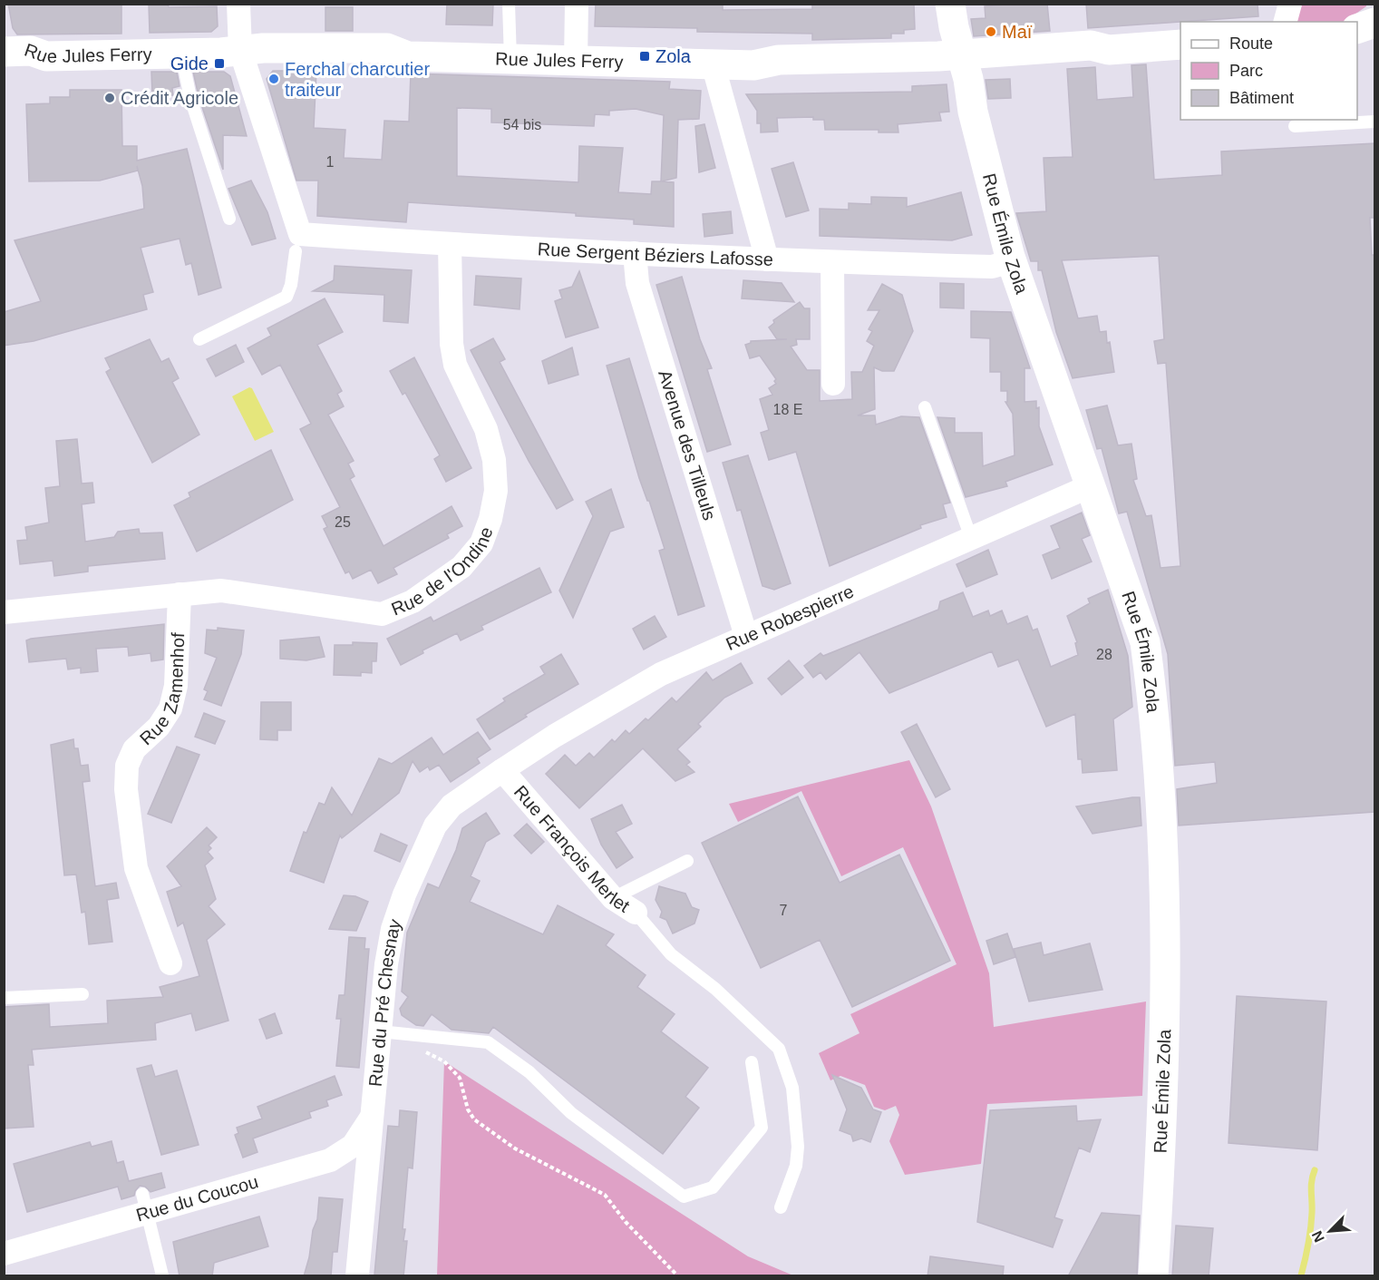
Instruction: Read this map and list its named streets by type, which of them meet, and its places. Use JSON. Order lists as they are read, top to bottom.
{
  "streets": {
    "street": [
      "Rue Jules Ferry",
      "Rue Émile Zola",
      "Rue Sergent Béziers Lafosse",
      "Avenue des Tilleuls",
      "Rue de l'Ondine",
      "Rue Robespierre",
      "Rue Zamenhof",
      "Rue François Merlet",
      "Rue du Pré Chesnay",
      "Rue du Coucou"
    ]
  },
  "crossings": [
    ["Rue Jules Ferry", "Rue Émile Zola"],
    ["Rue Émile Zola", "Rue Sergent Béziers Lafosse"],
    ["Rue Émile Zola", "Rue Robespierre"],
    ["Rue Sergent Béziers Lafosse", "Avenue des Tilleuls"],
    ["Rue Sergent Béziers Lafosse", "Rue de l'Ondine"],
    ["Avenue des Tilleuls", "Rue Robespierre"],
    ["Rue de l'Ondine", "Rue Zamenhof"],
    ["Rue Robespierre", "Rue François Merlet"],
    ["Rue Robespierre", "Rue du Pré Chesnay"],
    ["Rue François Merlet", "Rue du Pré Chesnay"],
    ["Rue du Pré Chesnay", "Rue du Coucou"]
  ],
  "places": {
    "other": ["Maï", "Ferchal charcutier traiteur", "Crédit Agricole"],
    "transit": ["Zola", "Gide"]
  },
  "house_numbers": [
    "54 bis",
    "1",
    "18 E",
    "25",
    "28",
    "7"
  ],
  "legend": ["Route", "Parc", "Bâtiment"],
  "north": "bottom left"
}
